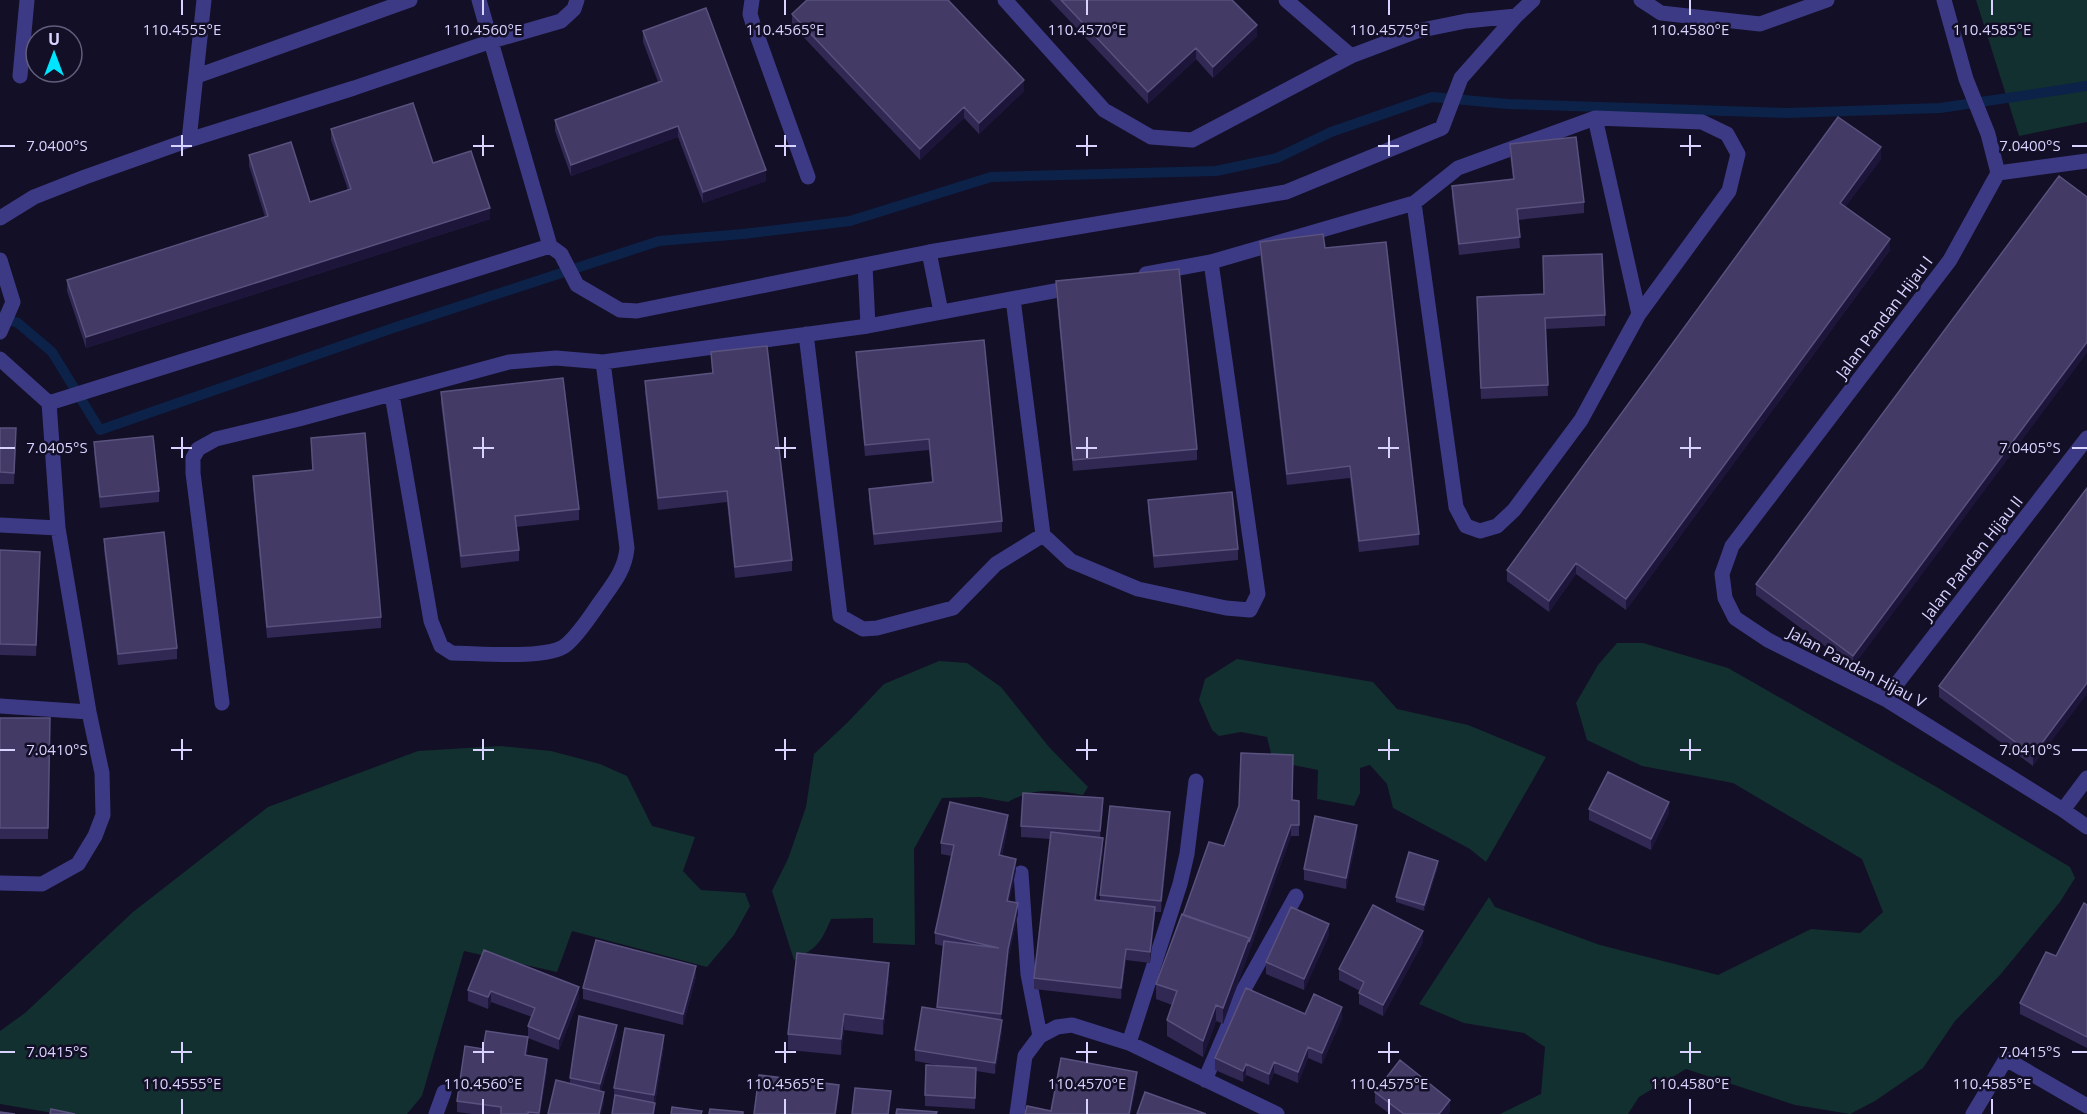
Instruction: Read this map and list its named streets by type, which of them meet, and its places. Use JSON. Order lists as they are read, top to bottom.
{
  "streets": {
    "street": ["Jalan Pandan Hijau I", "Jalan Pandan Hijau II", "Jalan Pandan Hijau V"]
  },
  "crossings": [
    ["Jalan Pandan Hijau I", "Jalan Pandan Hijau V"],
    ["Jalan Pandan Hijau II", "Jalan Pandan Hijau V"]
  ],
  "north": "top",
  "coordinates": [
    "110.4555°E",
    "110.4560°E",
    "110.4565°E",
    "110.4570°E",
    "110.4575°E",
    "110.4580°E",
    "110.4585°E",
    "7.0400°S",
    "7.0405°S",
    "7.0410°S",
    "7.0415°S"
  ]
}
